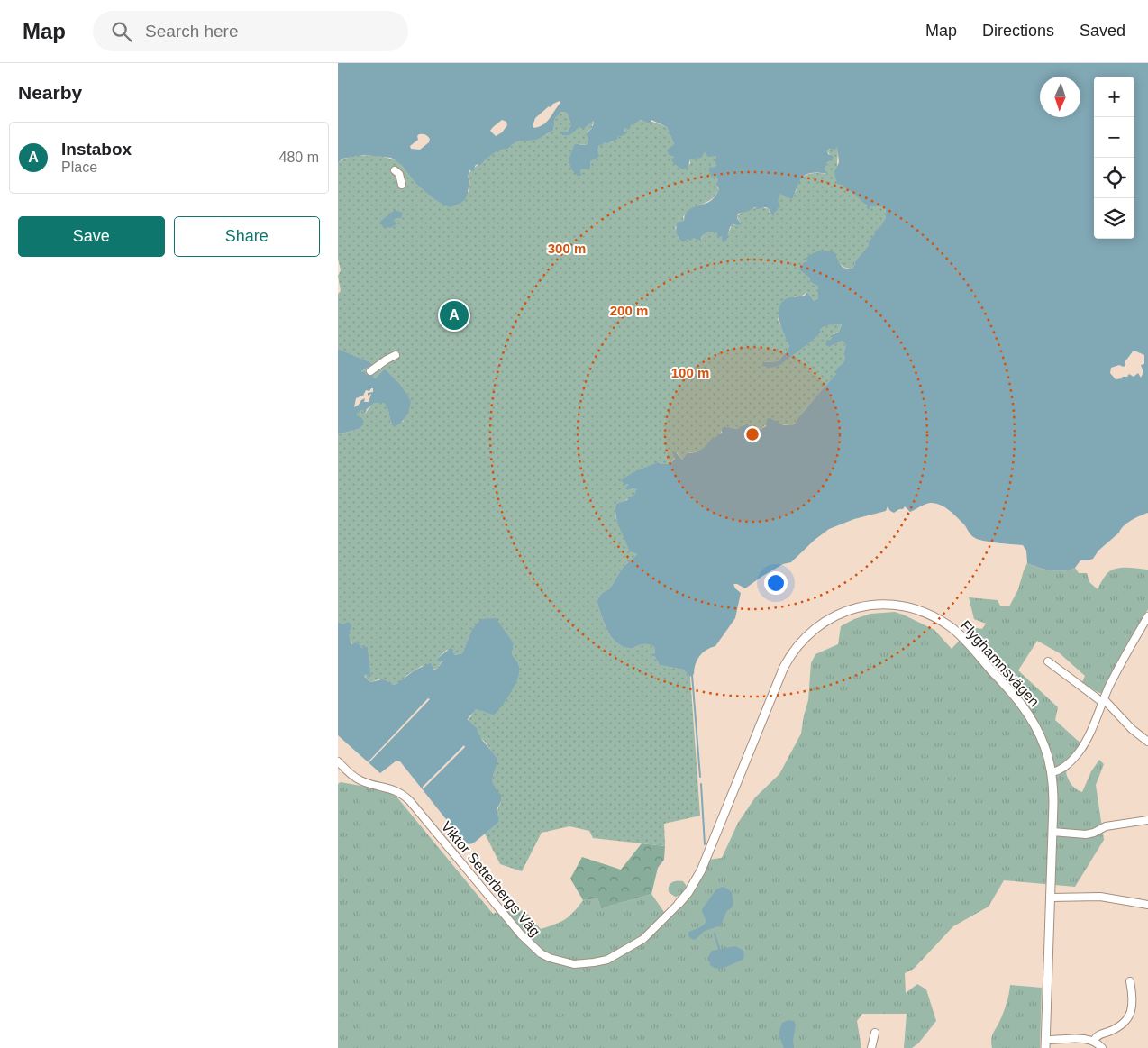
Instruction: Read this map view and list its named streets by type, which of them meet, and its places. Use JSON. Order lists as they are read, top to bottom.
{
  "streets": {
    "street": ["Flyghamnsvägen", "Viktor Setterbergs Väg"]
  },
  "crossings": [
    ["Flyghamnsvägen", "Viktor Setterbergs Väg"]
  ],
  "north": "bottom",
  "page": {
    "header": "Map",
    "search": "Search here",
    "nav": ["Map", "Directions", "Saved"],
    "heading": "Nearby",
    "map_buttons": ["+", "−"],
    "list": [
      {
        "mark": "A",
        "name": "Instabox",
        "note": "Place",
        "value": "480 m"
      }
    ],
    "buttons": ["Save", "Share"],
    "pins": "A"
  },
  "rings": ["300 m", "200 m", "100 m"]
}
